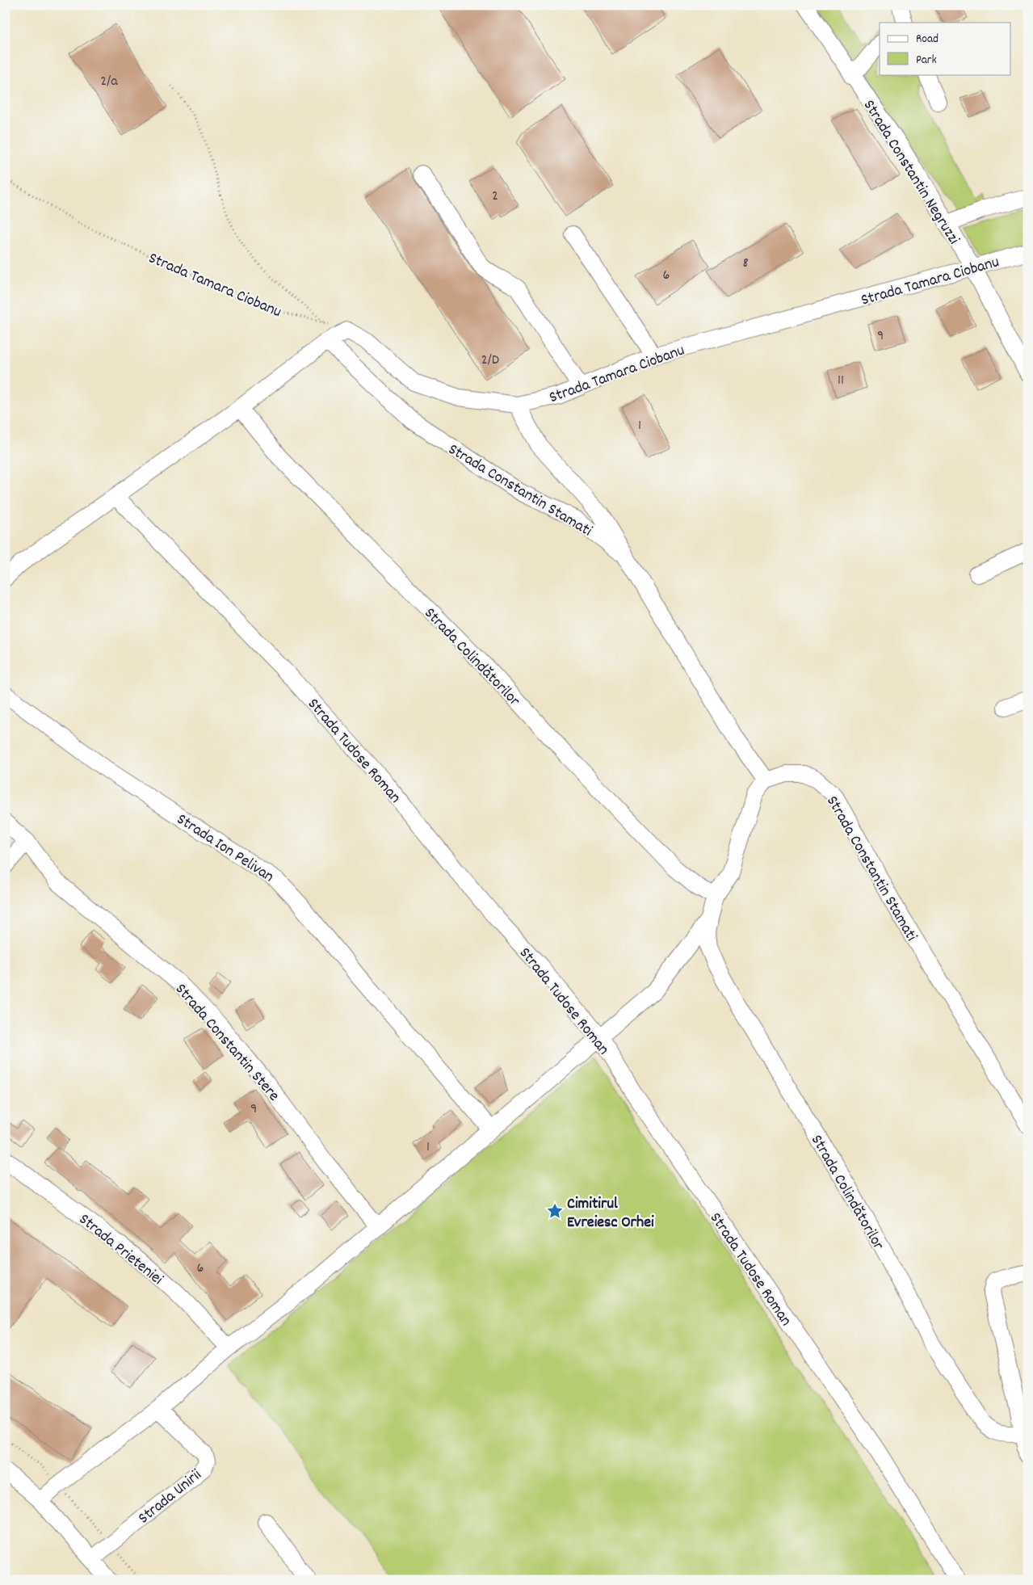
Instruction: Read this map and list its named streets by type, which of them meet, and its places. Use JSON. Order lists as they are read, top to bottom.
{
  "streets": {
    "street": [
      "Strada Constantin Negruzzi",
      "Strada Tamara Ciobanu",
      "Strada Constantin Stamati",
      "Strada Colindătorilor",
      "Strada Tudose Roman",
      "Strada Ion Pelivan",
      "Strada Constantin Stere",
      "Strada Prieteniei",
      "Strada Unirii"
    ]
  },
  "crossings": [
    ["Strada Constantin Negruzzi", "Strada Tamara Ciobanu"],
    ["Strada Tamara Ciobanu", "Strada Constantin Stamati"]
  ],
  "places": {
    "place": ["Cimitirul Evreiesc Orhei"]
  },
  "house_numbers": [
    "2/a",
    "2",
    "8",
    "6",
    "9",
    "2/D",
    "11",
    "1",
    "9",
    "1",
    "6"
  ],
  "legend": ["Road", "Park"]
}
